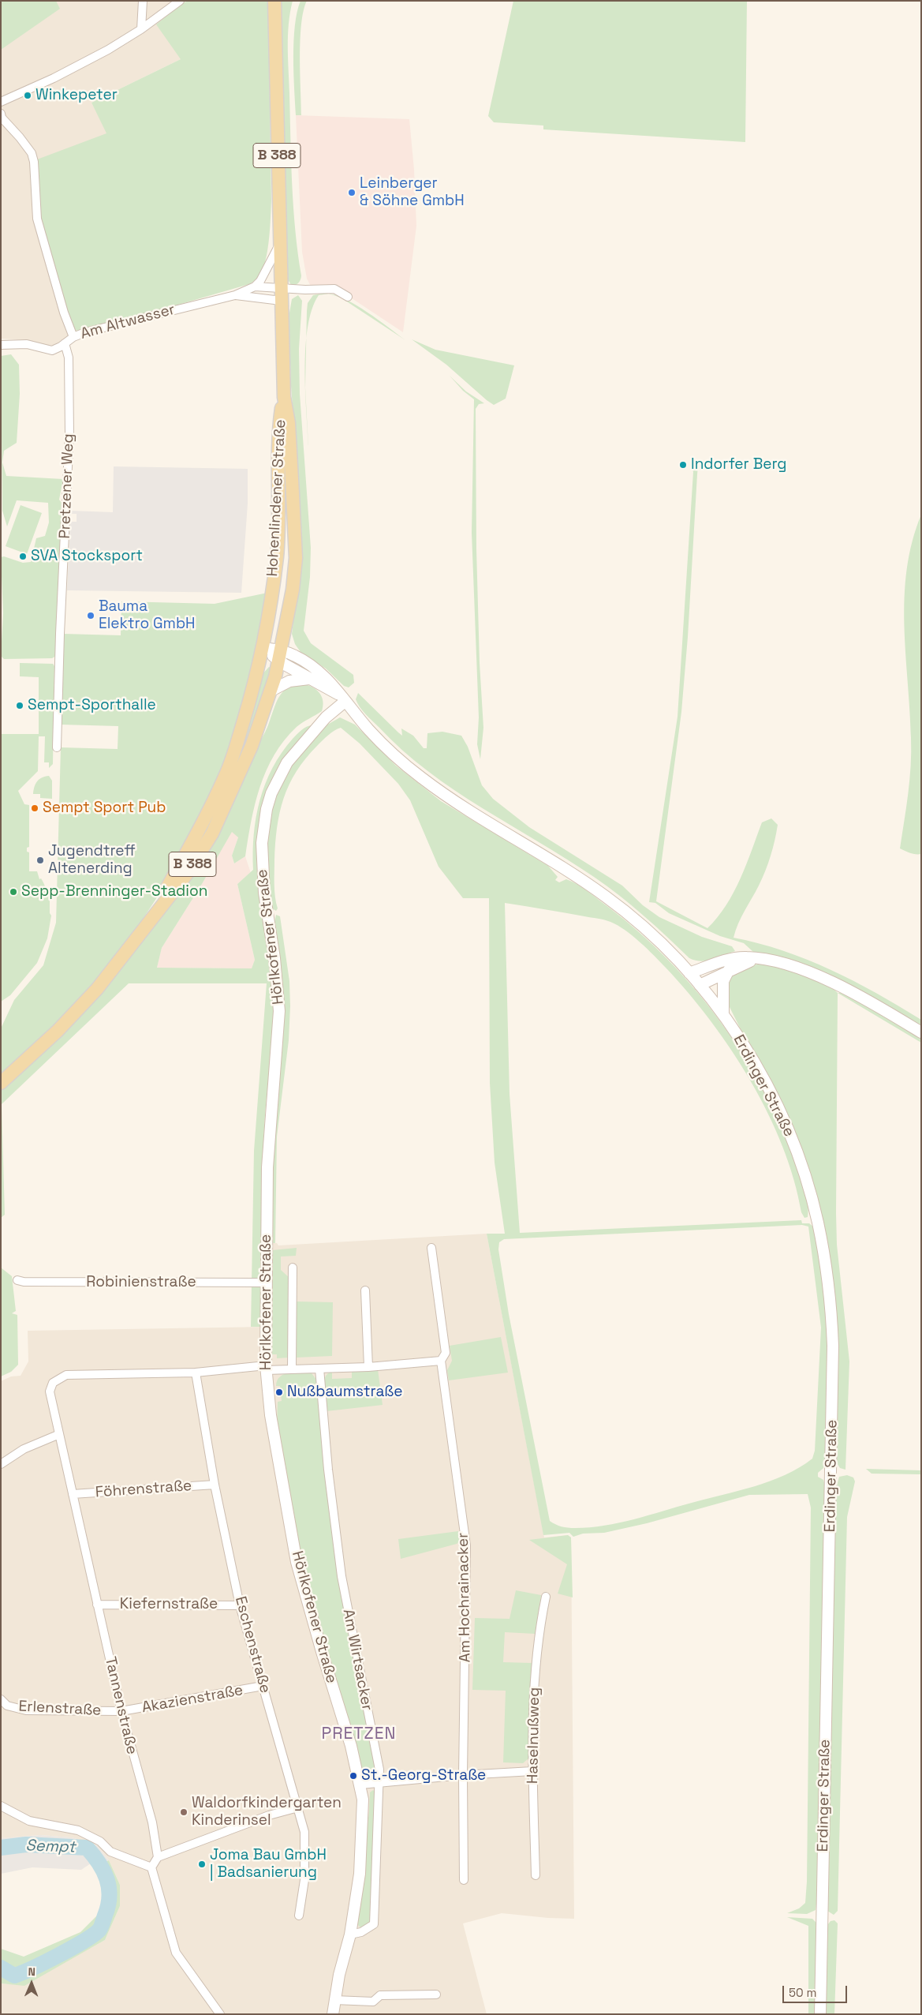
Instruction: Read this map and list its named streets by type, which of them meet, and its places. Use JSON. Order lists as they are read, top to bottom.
{
  "streets": {
    "main road": [
      "B 388",
      "Hohenlindener Straße",
      "Hörlkofener Straße",
      "Erdinger Straße"
    ],
    "street": [
      "Am Altwasser",
      "Pretzener Weg",
      "Robinienstraße",
      "Föhrenstraße",
      "Am Hochrainacker",
      "Kiefernstraße",
      "Eschenstraße",
      "Am Wirtsacker",
      "Akazienstraße",
      "Tannenstraße",
      "Erlenstraße",
      "Haselnußweg"
    ]
  },
  "crossings": [
    ["B 388", "Hohenlindener Straße"],
    ["B 388", "Erdinger Straße"],
    ["Am Altwasser", "Pretzener Weg"],
    ["Am Altwasser", "Hohenlindener Straße"],
    ["Hohenlindener Straße", "Erdinger Straße"],
    ["Hörlkofener Straße", "Erdinger Straße"],
    ["Hörlkofener Straße", "Robinienstraße"],
    ["Hörlkofener Straße", "Am Wirtsacker"],
    ["Föhrenstraße", "Eschenstraße"],
    ["Föhrenstraße", "Tannenstraße"],
    ["Kiefernstraße", "Eschenstraße"],
    ["Kiefernstraße", "Tannenstraße"],
    ["Eschenstraße", "Akazienstraße"],
    ["Eschenstraße", "Tannenstraße"],
    ["Akazienstraße", "Tannenstraße"],
    ["Akazienstraße", "Erlenstraße"],
    ["Tannenstraße", "Erlenstraße"]
  ],
  "districts": ["PRETZEN"],
  "water": ["Sempt"],
  "places": [
    "Winkepeter",
    "Leinberger & Söhne GmbH",
    "Indorfer Berg",
    "SVA Stocksport",
    "Bauma Elektro GmbH",
    "Sempt-Sporthalle",
    "Sempt Sport Pub",
    "Jugendtreff Altenerding",
    "Sepp-Brenninger-Stadion",
    "Nußbaumstraße",
    "St.-Georg-Straße",
    "Waldorfkindergarten Kinderinsel",
    "Joma Bau GmbH | Badsanierung"
  ],
  "scale_bar": "50 m",
  "north": "top"
}
